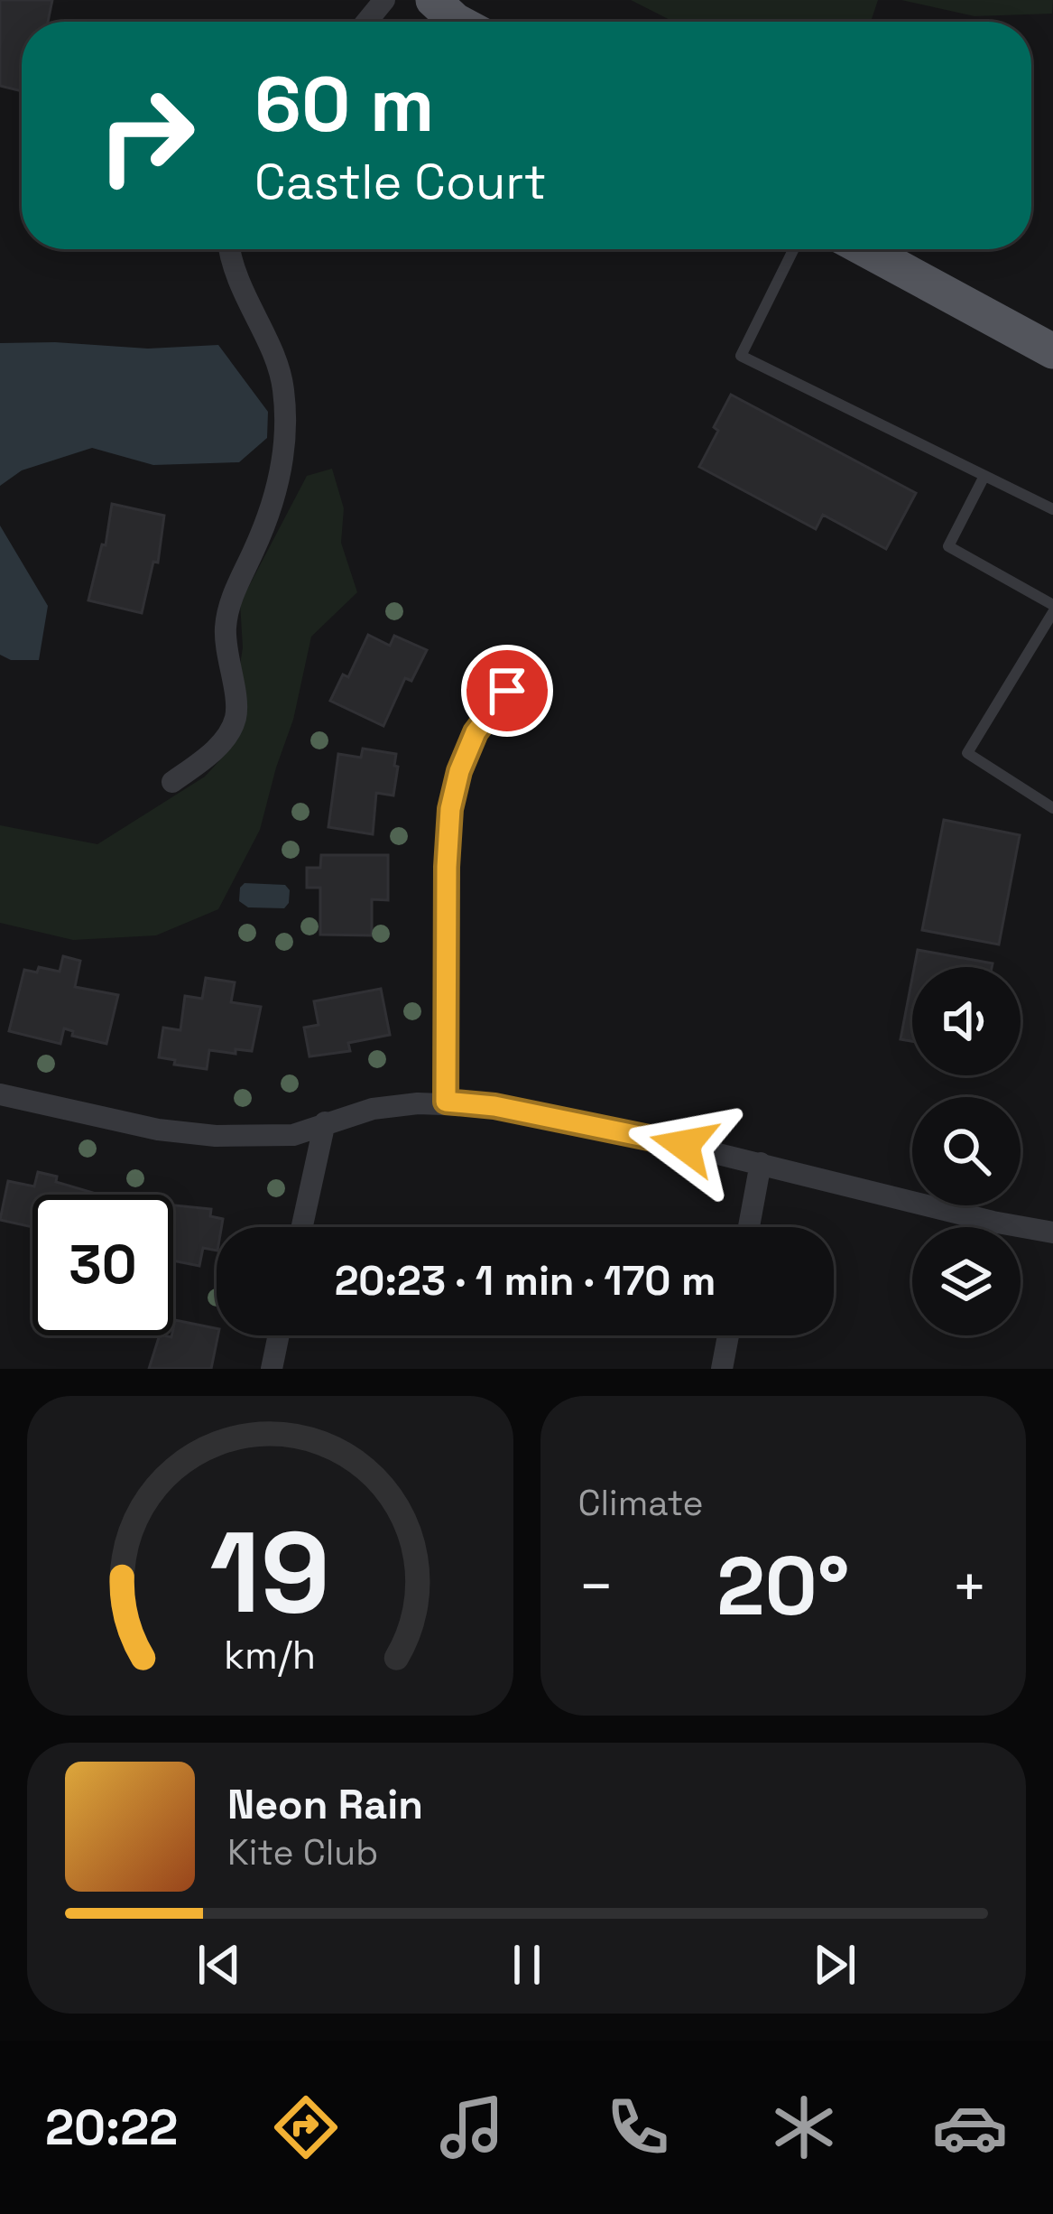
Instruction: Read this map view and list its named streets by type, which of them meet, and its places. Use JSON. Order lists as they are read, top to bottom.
{
  "page": {
    "turn": ["60 m", "Castle Court"],
    "limit": "30",
    "trip": "20:23 · 1 min · 170 m",
    "tile": "Climate",
    "heat": ["−", "20°", "+"],
    "song": ["Neon Rain", "Kite Club"],
    "tabs": "20:22",
    "gauge": ["19", "km/h"]
  }
}
